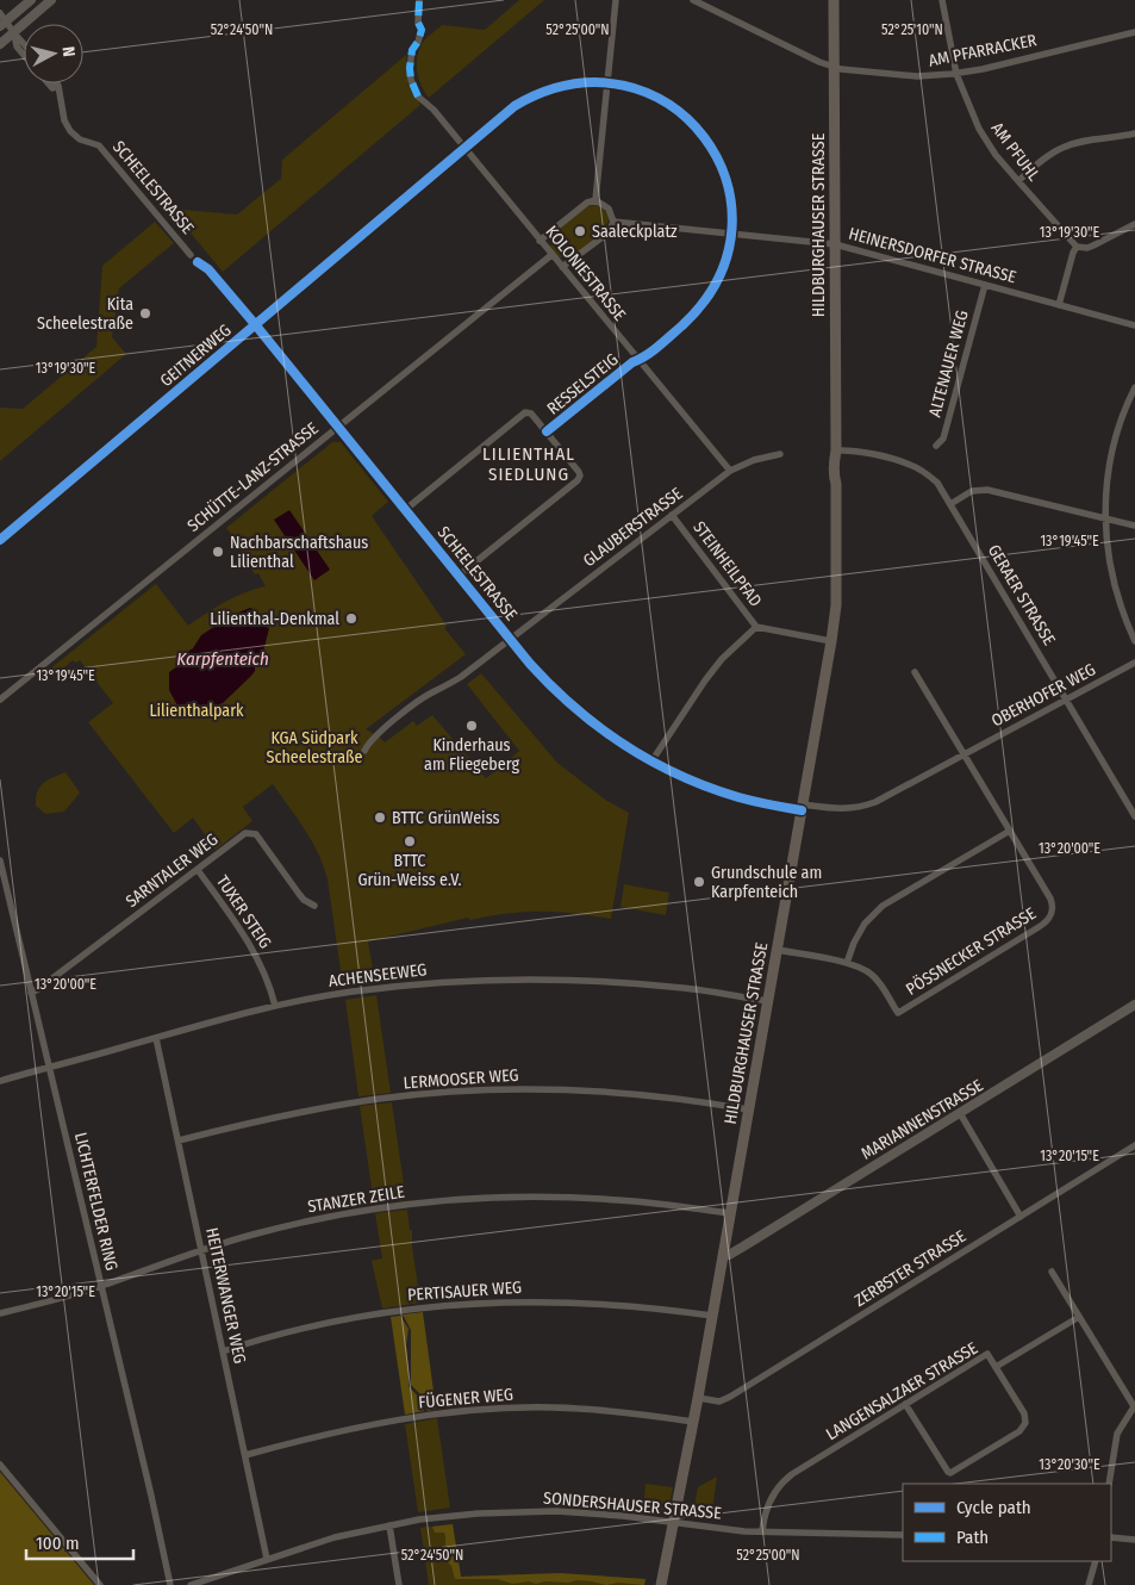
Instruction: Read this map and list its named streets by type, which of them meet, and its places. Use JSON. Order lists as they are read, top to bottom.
{
  "streets": {
    "main road": ["HILDBURGHAUSER STRASSE"],
    "street": [
      "AM PFARRACKER",
      "AM PFUHL",
      "SCHEELESTRASSE",
      "HEINERSDORFER STRASSE",
      "KOLONIESTRASSE",
      "GEITNERWEG",
      "ALTENAUER WEG",
      "RESSELSTEIG",
      "SCHÜTTE-LANZ-STRASSE",
      "GLAUBERSTRASSE",
      "STEINHEILPFAD",
      "GERAER STRASSE",
      "OBERHOFER WEG",
      "SARNTALER WEG",
      "TUXER STEIG",
      "PÖSSNECKER STRASSE",
      "ACHENSEEWEG",
      "LERMOOSER WEG",
      "MARIANNENSTRASSE",
      "STANZER ZEILE",
      "LICHTERFELDER RING",
      "ZERBSTER STRASSE",
      "PERTISAUER WEG",
      "HEITERWANGER WEG",
      "LANGENSALZAER STRASSE",
      "FÜGENER WEG",
      "SONDERSHAUSER STRASSE"
    ]
  },
  "crossings": [
    ["AM PFARRACKER", "AM PFUHL"],
    ["AM PFARRACKER", "HILDBURGHAUSER STRASSE"],
    ["SCHEELESTRASSE", "HILDBURGHAUSER STRASSE"],
    ["SCHEELESTRASSE", "GEITNERWEG"],
    ["SCHEELESTRASSE", "RESSELSTEIG"],
    ["SCHEELESTRASSE", "SCHÜTTE-LANZ-STRASSE"],
    ["SCHEELESTRASSE", "GLAUBERSTRASSE"],
    ["SCHEELESTRASSE", "OBERHOFER WEG"],
    ["HILDBURGHAUSER STRASSE", "HEINERSDORFER STRASSE"],
    ["HILDBURGHAUSER STRASSE", "STEINHEILPFAD"],
    ["HILDBURGHAUSER STRASSE", "GERAER STRASSE"],
    ["HILDBURGHAUSER STRASSE", "OBERHOFER WEG"],
    ["HILDBURGHAUSER STRASSE", "ACHENSEEWEG"],
    ["HILDBURGHAUSER STRASSE", "LERMOOSER WEG"],
    ["HILDBURGHAUSER STRASSE", "MARIANNENSTRASSE"],
    ["HILDBURGHAUSER STRASSE", "STANZER ZEILE"],
    ["HILDBURGHAUSER STRASSE", "ZERBSTER STRASSE"],
    ["HILDBURGHAUSER STRASSE", "PERTISAUER WEG"],
    ["HILDBURGHAUSER STRASSE", "FÜGENER WEG"],
    ["HILDBURGHAUSER STRASSE", "SONDERSHAUSER STRASSE"],
    ["HEINERSDORFER STRASSE", "GEITNERWEG"],
    ["HEINERSDORFER STRASSE", "ALTENAUER WEG"],
    ["HEINERSDORFER STRASSE", "RESSELSTEIG"],
    ["KOLONIESTRASSE", "GEITNERWEG"],
    ["KOLONIESTRASSE", "RESSELSTEIG"],
    ["KOLONIESTRASSE", "SCHÜTTE-LANZ-STRASSE"],
    ["KOLONIESTRASSE", "GLAUBERSTRASSE"],
    ["GEITNERWEG", "RESSELSTEIG"],
    ["GLAUBERSTRASSE", "STEINHEILPFAD"],
    ["GERAER STRASSE", "OBERHOFER WEG"],
    ["OBERHOFER WEG", "PÖSSNECKER STRASSE"],
    ["SARNTALER WEG", "TUXER STEIG"],
    ["SARNTALER WEG", "LICHTERFELDER RING"],
    ["TUXER STEIG", "ACHENSEEWEG"],
    ["ACHENSEEWEG", "LICHTERFELDER RING"],
    ["ACHENSEEWEG", "HEITERWANGER WEG"],
    ["LERMOOSER WEG", "HEITERWANGER WEG"],
    ["STANZER ZEILE", "LICHTERFELDER RING"],
    ["STANZER ZEILE", "HEITERWANGER WEG"],
    ["PERTISAUER WEG", "HEITERWANGER WEG"],
    ["HEITERWANGER WEG", "FÜGENER WEG"],
    ["HEITERWANGER WEG", "SONDERSHAUSER STRASSE"],
    ["LANGENSALZAER STRASSE", "SONDERSHAUSER STRASSE"]
  ],
  "districts": ["LILIENTHAL SIEDLUNG"],
  "water": ["Karpfenteich"],
  "parks": ["Lilienthalpark", "KGA Südpark Scheelestraße"],
  "places": [
    "Saaleckplatz",
    "Kita Scheelestraße",
    "Nachbarschaftshaus Lilienthal",
    "Lilienthal-Denkmal",
    "Kinderhaus am Fliegeberg",
    "BTTC GrünWeiss",
    "BTTC Grün-Weiss e.V.",
    "Grundschule am Karpfenteich"
  ],
  "legend": ["Cycle path", "Path"],
  "scale_bar": "100 m",
  "north": "right",
  "coordinates": [
    "52°24'50\"N",
    "52°25'00\"N",
    "52°25'10\"N",
    "13°19'30\"E",
    "13°19'45\"E",
    "13°20'00\"E",
    "13°20'15\"E",
    "13°20'30\"E"
  ]
}
